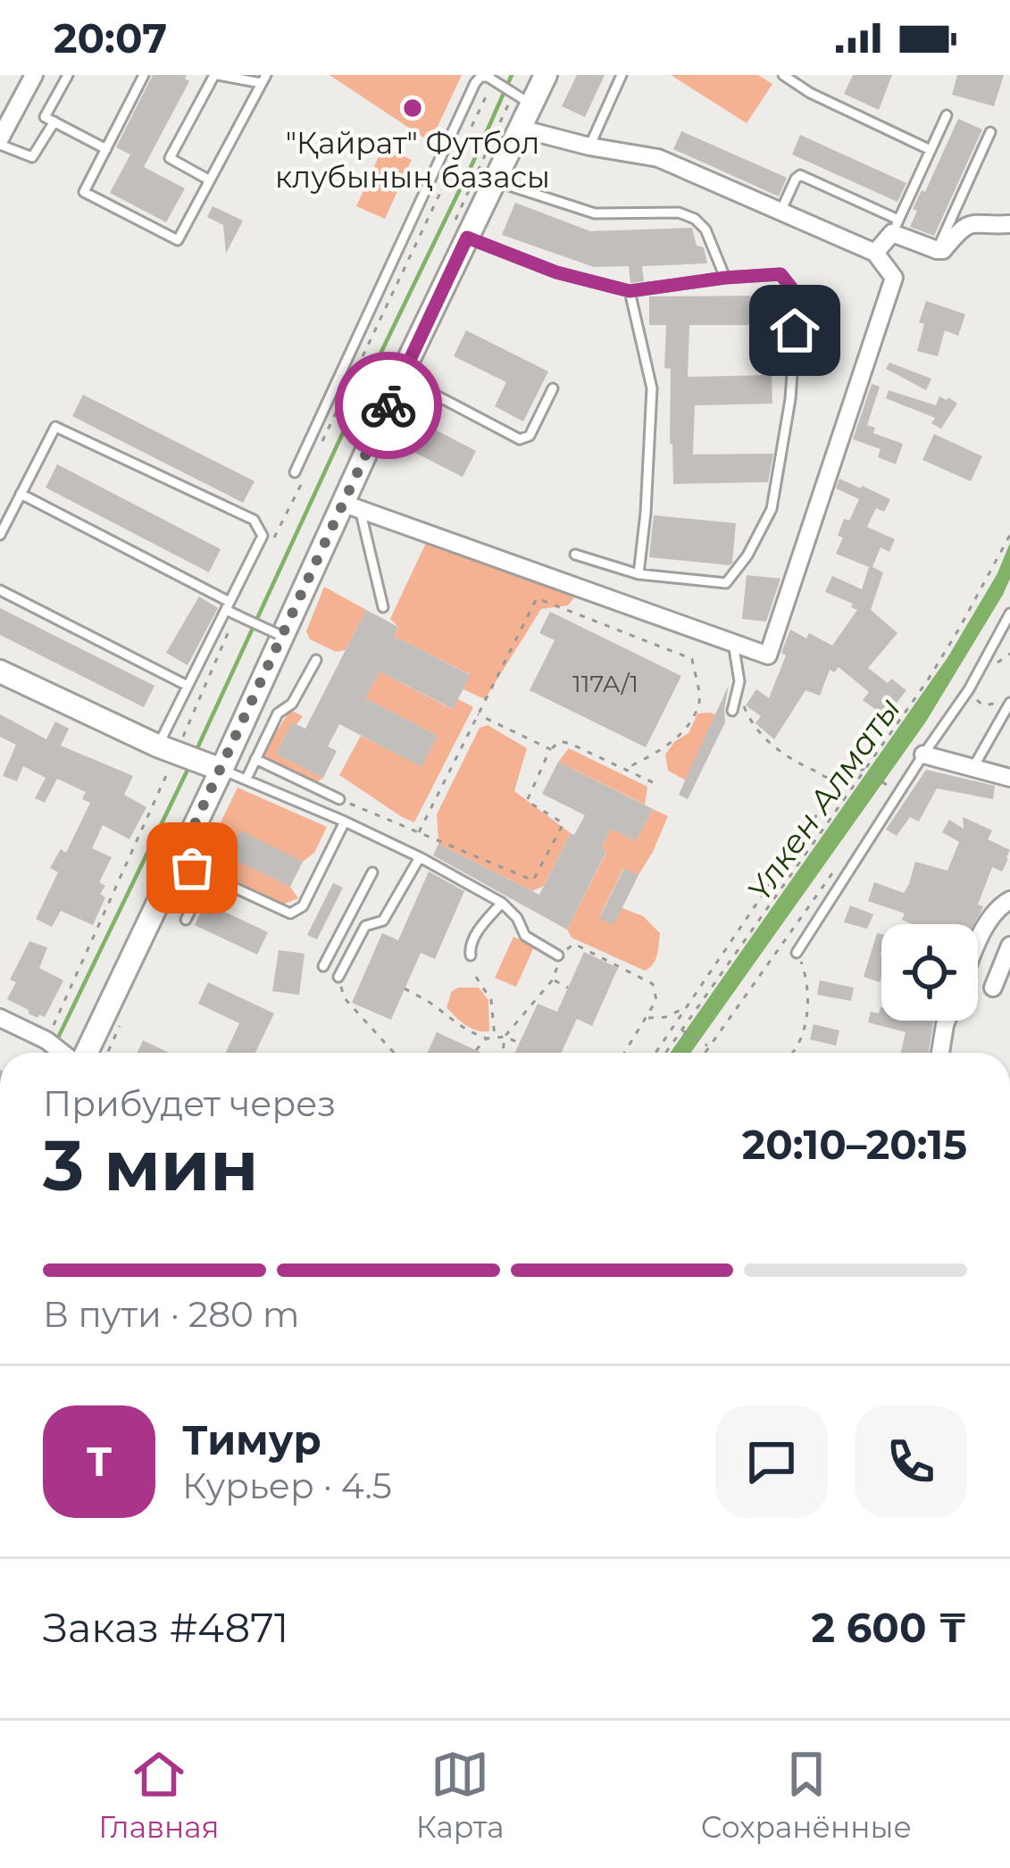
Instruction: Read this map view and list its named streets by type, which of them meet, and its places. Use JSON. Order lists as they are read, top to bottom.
{
  "water": ["Үлкен Алматы"],
  "places": ["\"Қайрат\" Футбол клубының базасы"],
  "house_numbers": ["117А/1"],
  "page": {
    "status": "20:07",
    "heading": ["3 мин", "Прибудет через", "20:10–20:15"],
    "panel": [
      "Тимур",
      "Курьер · 4.5",
      "Заказ #4871",
      "2 600 ₸"
    ],
    "bar": "В пути · 280 m",
    "round": "Т",
    "tabs": ["Главная", "Карта", "Сохранённые"]
  }
}
